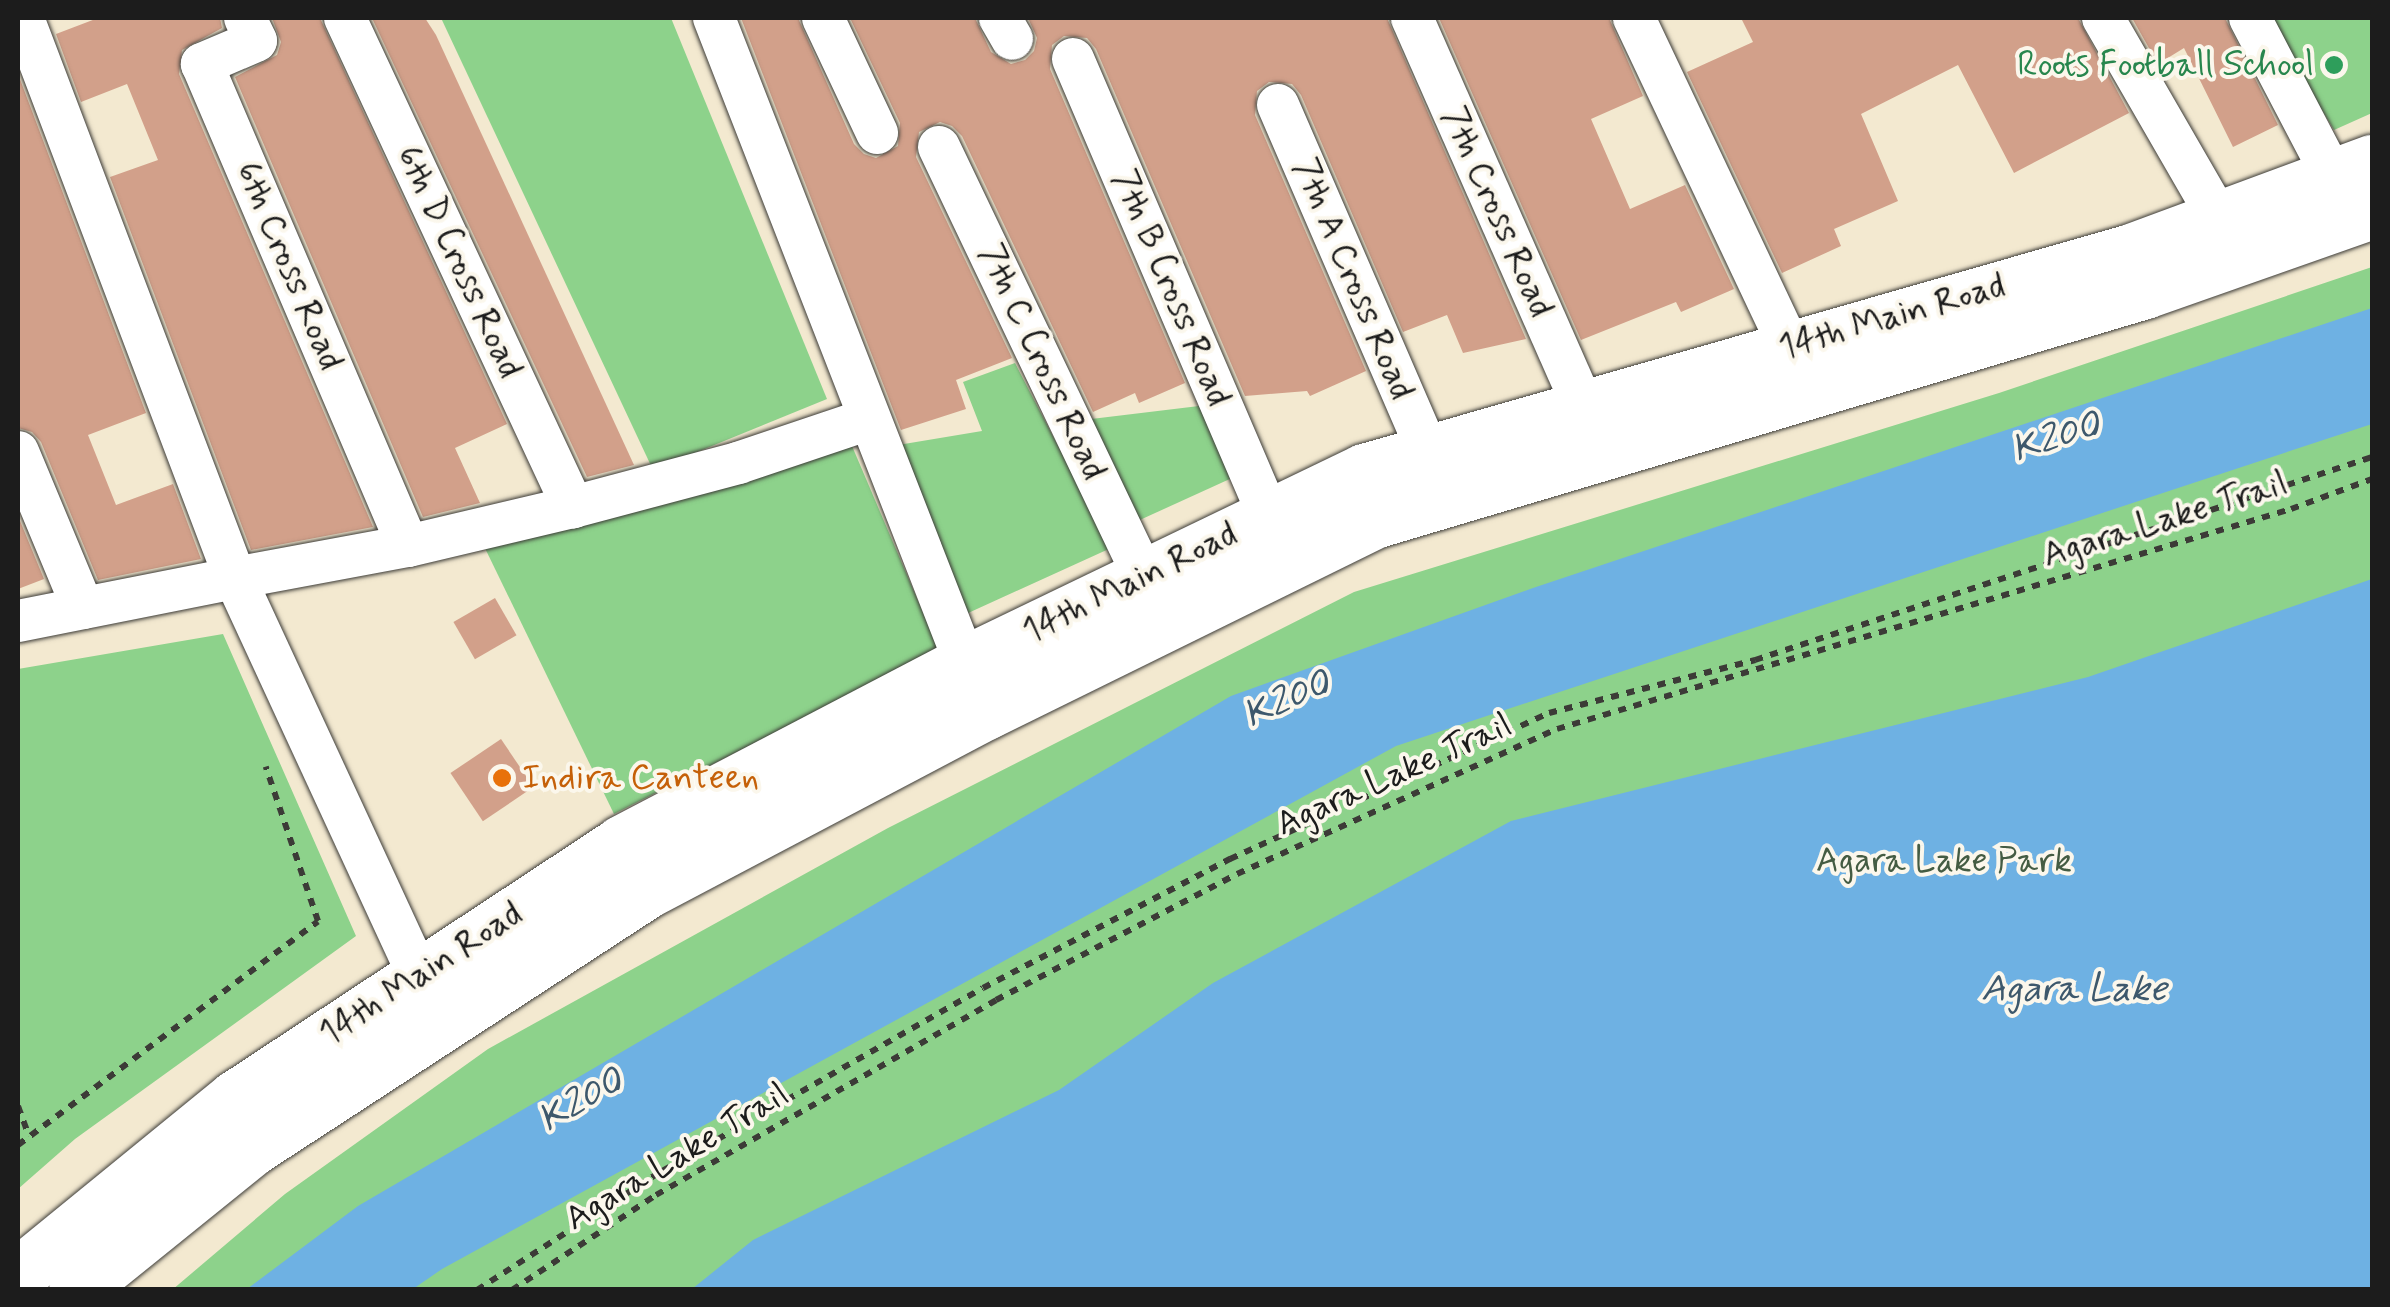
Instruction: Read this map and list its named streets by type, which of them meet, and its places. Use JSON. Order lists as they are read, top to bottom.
{
  "streets": {
    "main road": ["14th Main Road"],
    "street": [
      "7th Cross Road",
      "6th D Cross Road",
      "6th Cross Road",
      "7th A Cross Road",
      "7th B Cross Road",
      "7th C Cross Road"
    ],
    "path": ["Agara Lake Trail"]
  },
  "crossings": [
    ["7th Cross Road", "14th Main Road"],
    ["7th A Cross Road", "14th Main Road"],
    ["7th B Cross Road", "14th Main Road"],
    ["14th Main Road", "7th C Cross Road"]
  ],
  "water": ["K200", "Agara Lake"],
  "parks": ["Agara Lake Park"],
  "places": ["Roots Football School", "Indira Canteen"]
}
